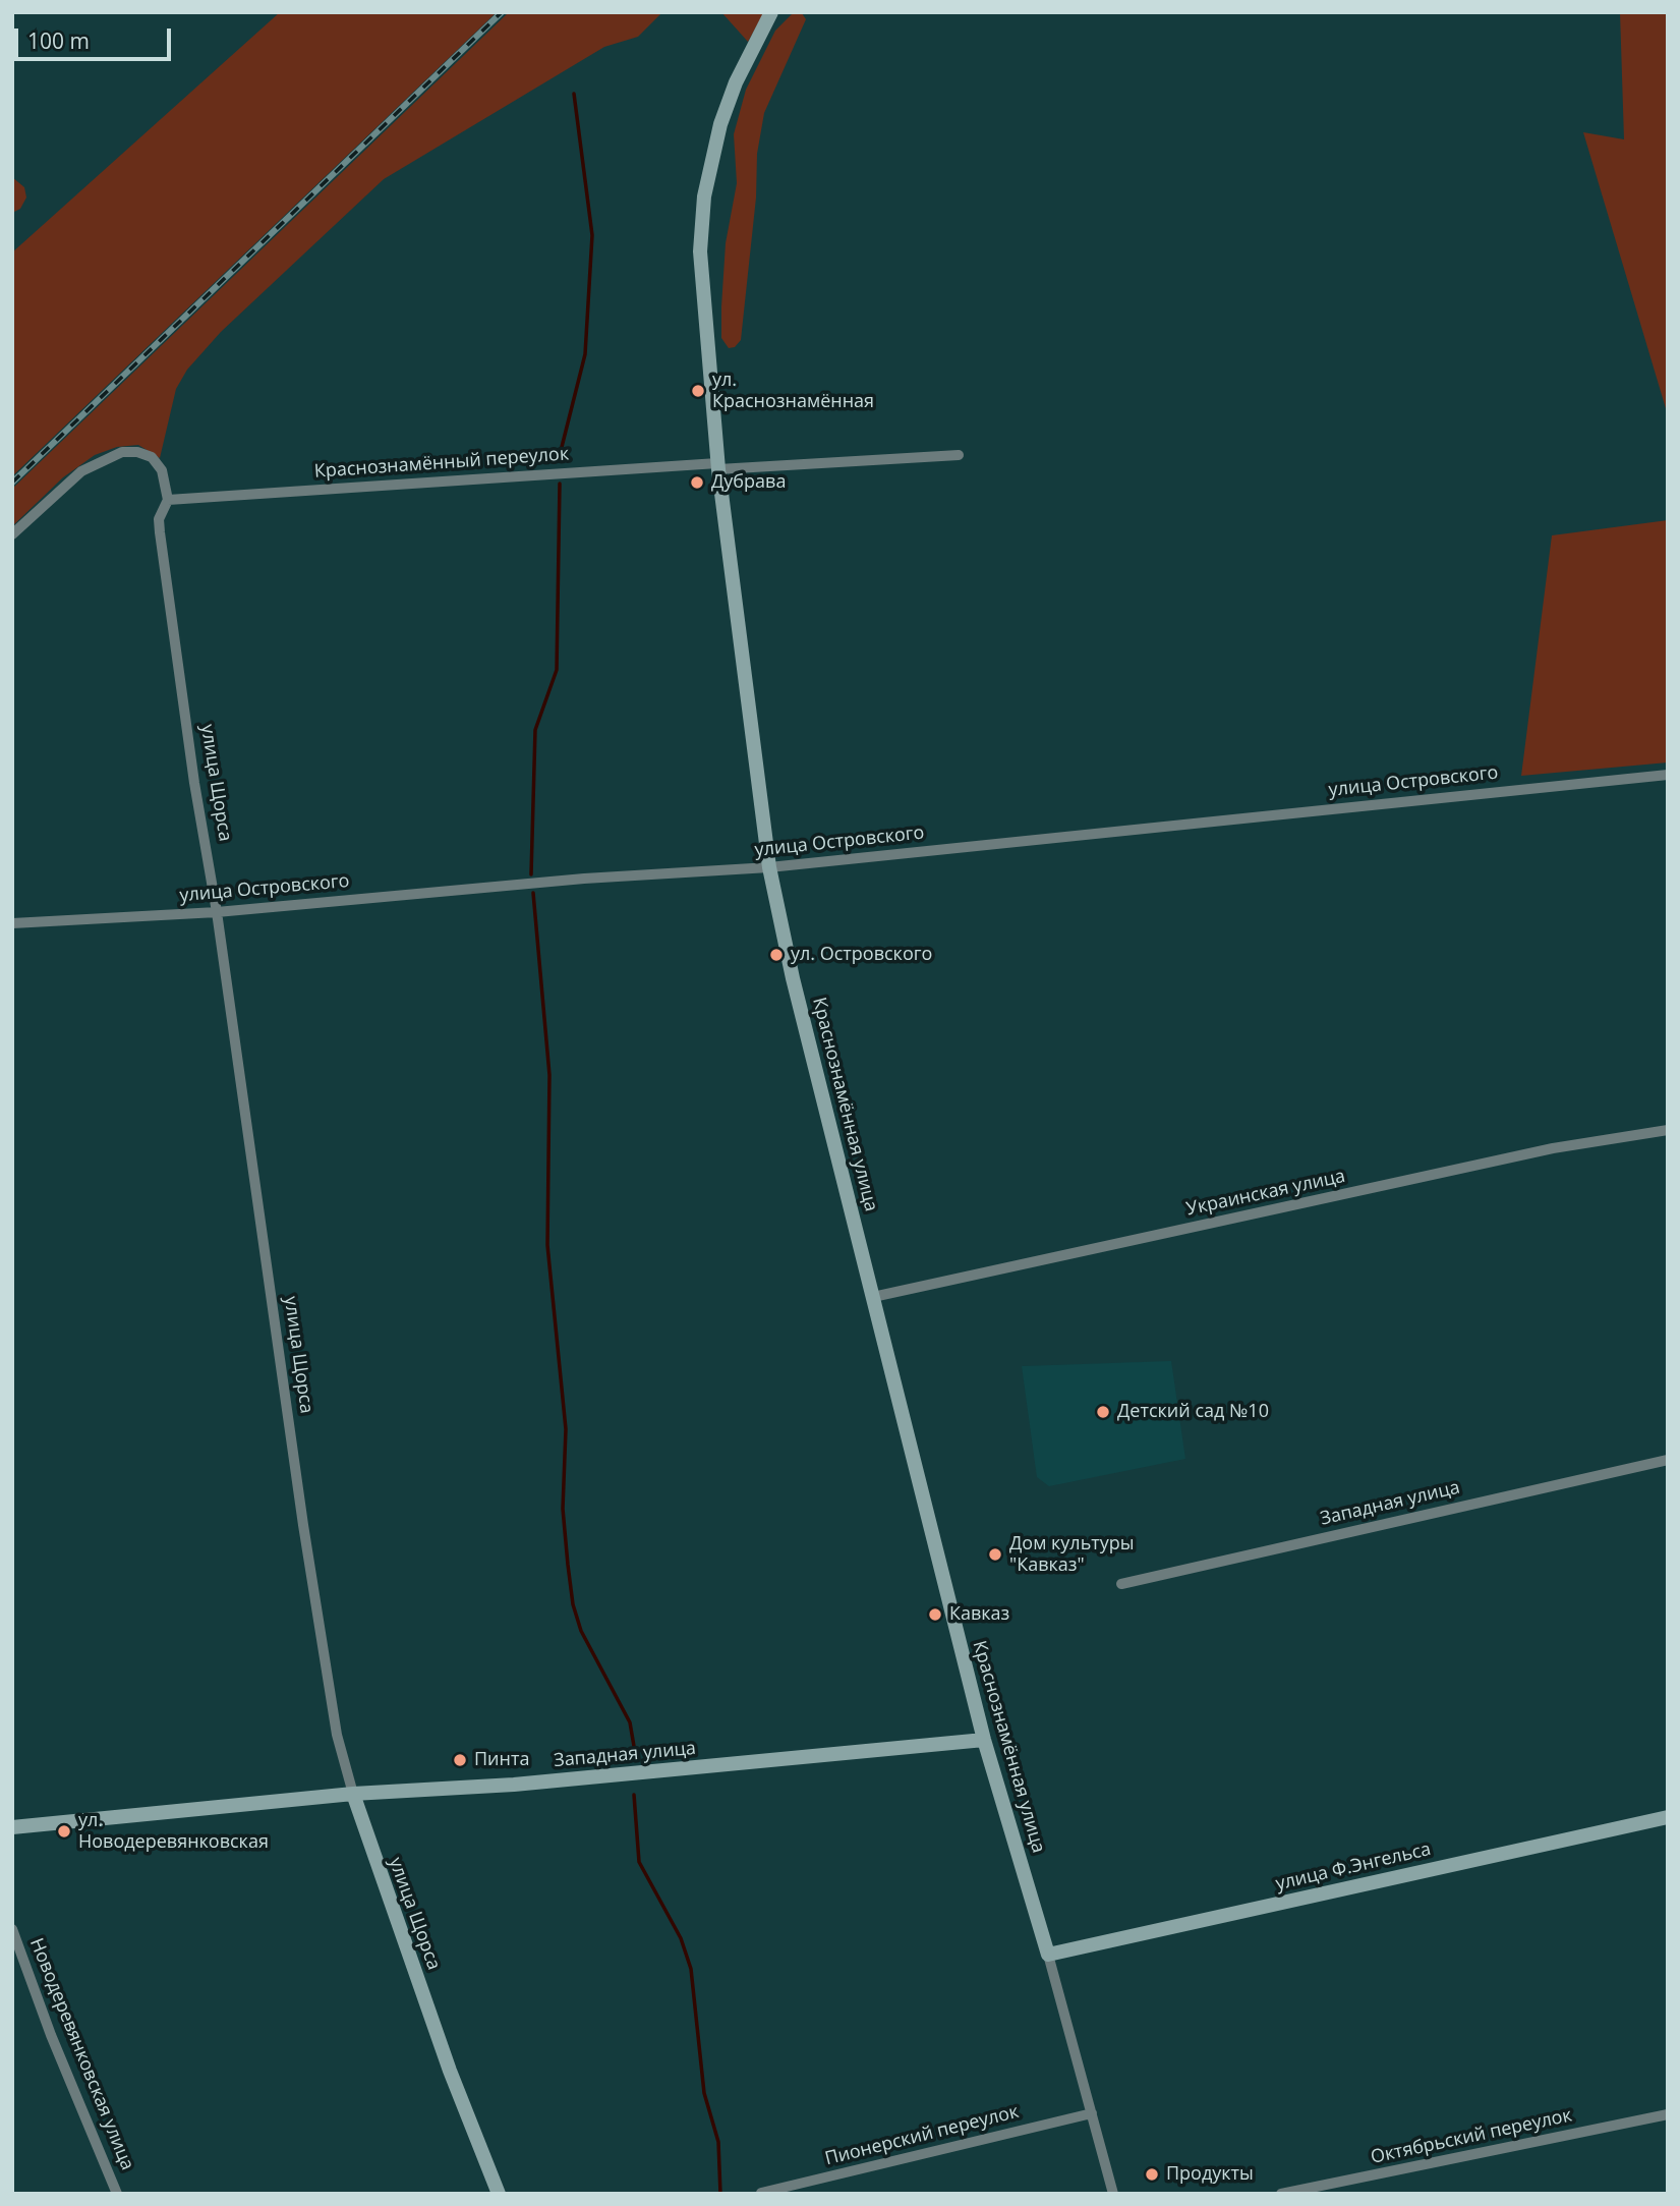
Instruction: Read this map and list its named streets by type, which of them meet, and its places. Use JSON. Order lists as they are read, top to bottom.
{
  "streets": {
    "main road": [
      "улица Щорса",
      "Краснознамённая улица",
      "Западная улица",
      "улица Ф.Энгельса"
    ],
    "street": [
      "Краснознамённый переулок",
      "улица Островского",
      "Украинская улица",
      "Новодеревянковская улица",
      "Пионерский переулок",
      "Октябрьский переулок"
    ]
  },
  "crossings": [
    ["Краснознамённый переулок", "улица Щорса"],
    ["Краснознамённый переулок", "Краснознамённая улица"],
    ["улица Островского", "улица Щорса"],
    ["улица Островского", "Краснознамённая улица"],
    ["улица Щорса", "Западная улица"],
    ["Краснознамённая улица", "Украинская улица"],
    ["Краснознамённая улица", "Западная улица"],
    ["Краснознамённая улица", "улица Ф.Энгельса"],
    ["Краснознамённая улица", "Пионерский переулок"]
  ],
  "places": [
    "ул. Краснознамённая",
    "Дубрава",
    "ул. Островского",
    "Детский сад №10",
    "Дом культуры \"Кавказ\"",
    "Кавказ",
    "Пинта",
    "ул. Новодеревянковская",
    "Продукты"
  ],
  "scale_bar": "100 m"
}
